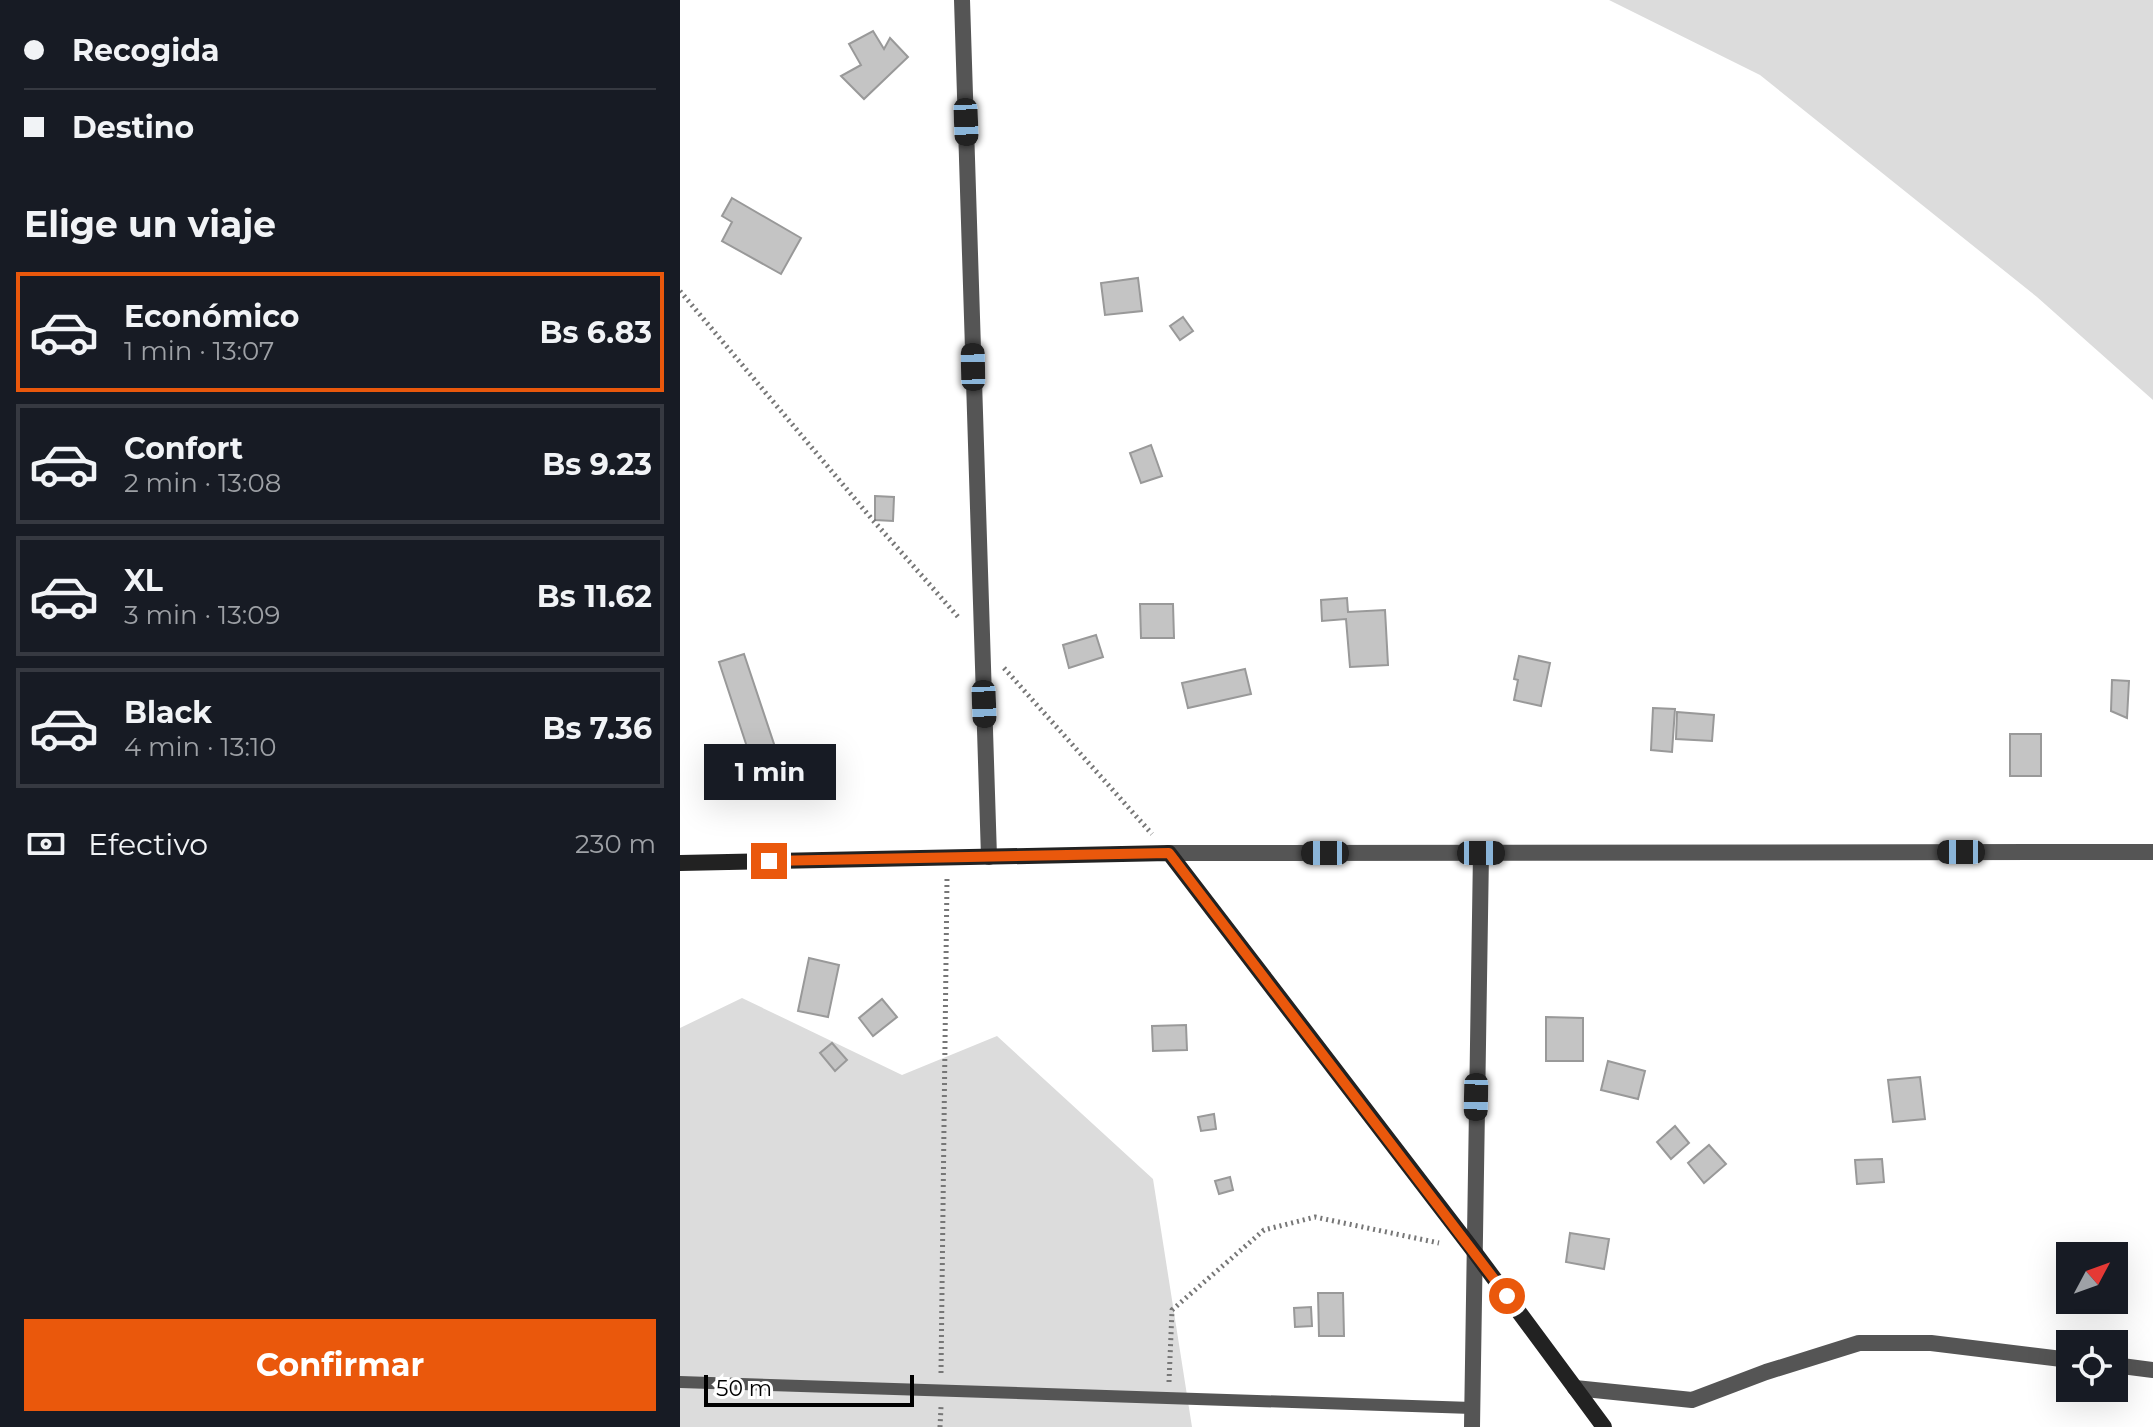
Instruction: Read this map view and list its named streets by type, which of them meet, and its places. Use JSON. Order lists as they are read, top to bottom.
{
  "scale_bar": "50 m",
  "north": "top right",
  "page": {
    "banner": ["Recogida", "Destino"],
    "heading": "Elige un viaje",
    "list": [
      {
        "name": "Económico",
        "note": "1 min · 13:07",
        "value": "Bs 6.83"
      },
      {
        "name": "Confort",
        "note": "2 min · 13:08",
        "value": "Bs 9.23"
      },
      {
        "name": "XL",
        "note": "3 min · 13:09",
        "value": "Bs 11.62"
      },
      {
        "name": "Black",
        "note": "4 min · 13:10",
        "value": "Bs 7.36"
      }
    ],
    "bubble": "1 min",
    "pay": ["Efectivo", "230 m"],
    "buttons": "Confirmar",
    "scale": "50 m"
  }
}
